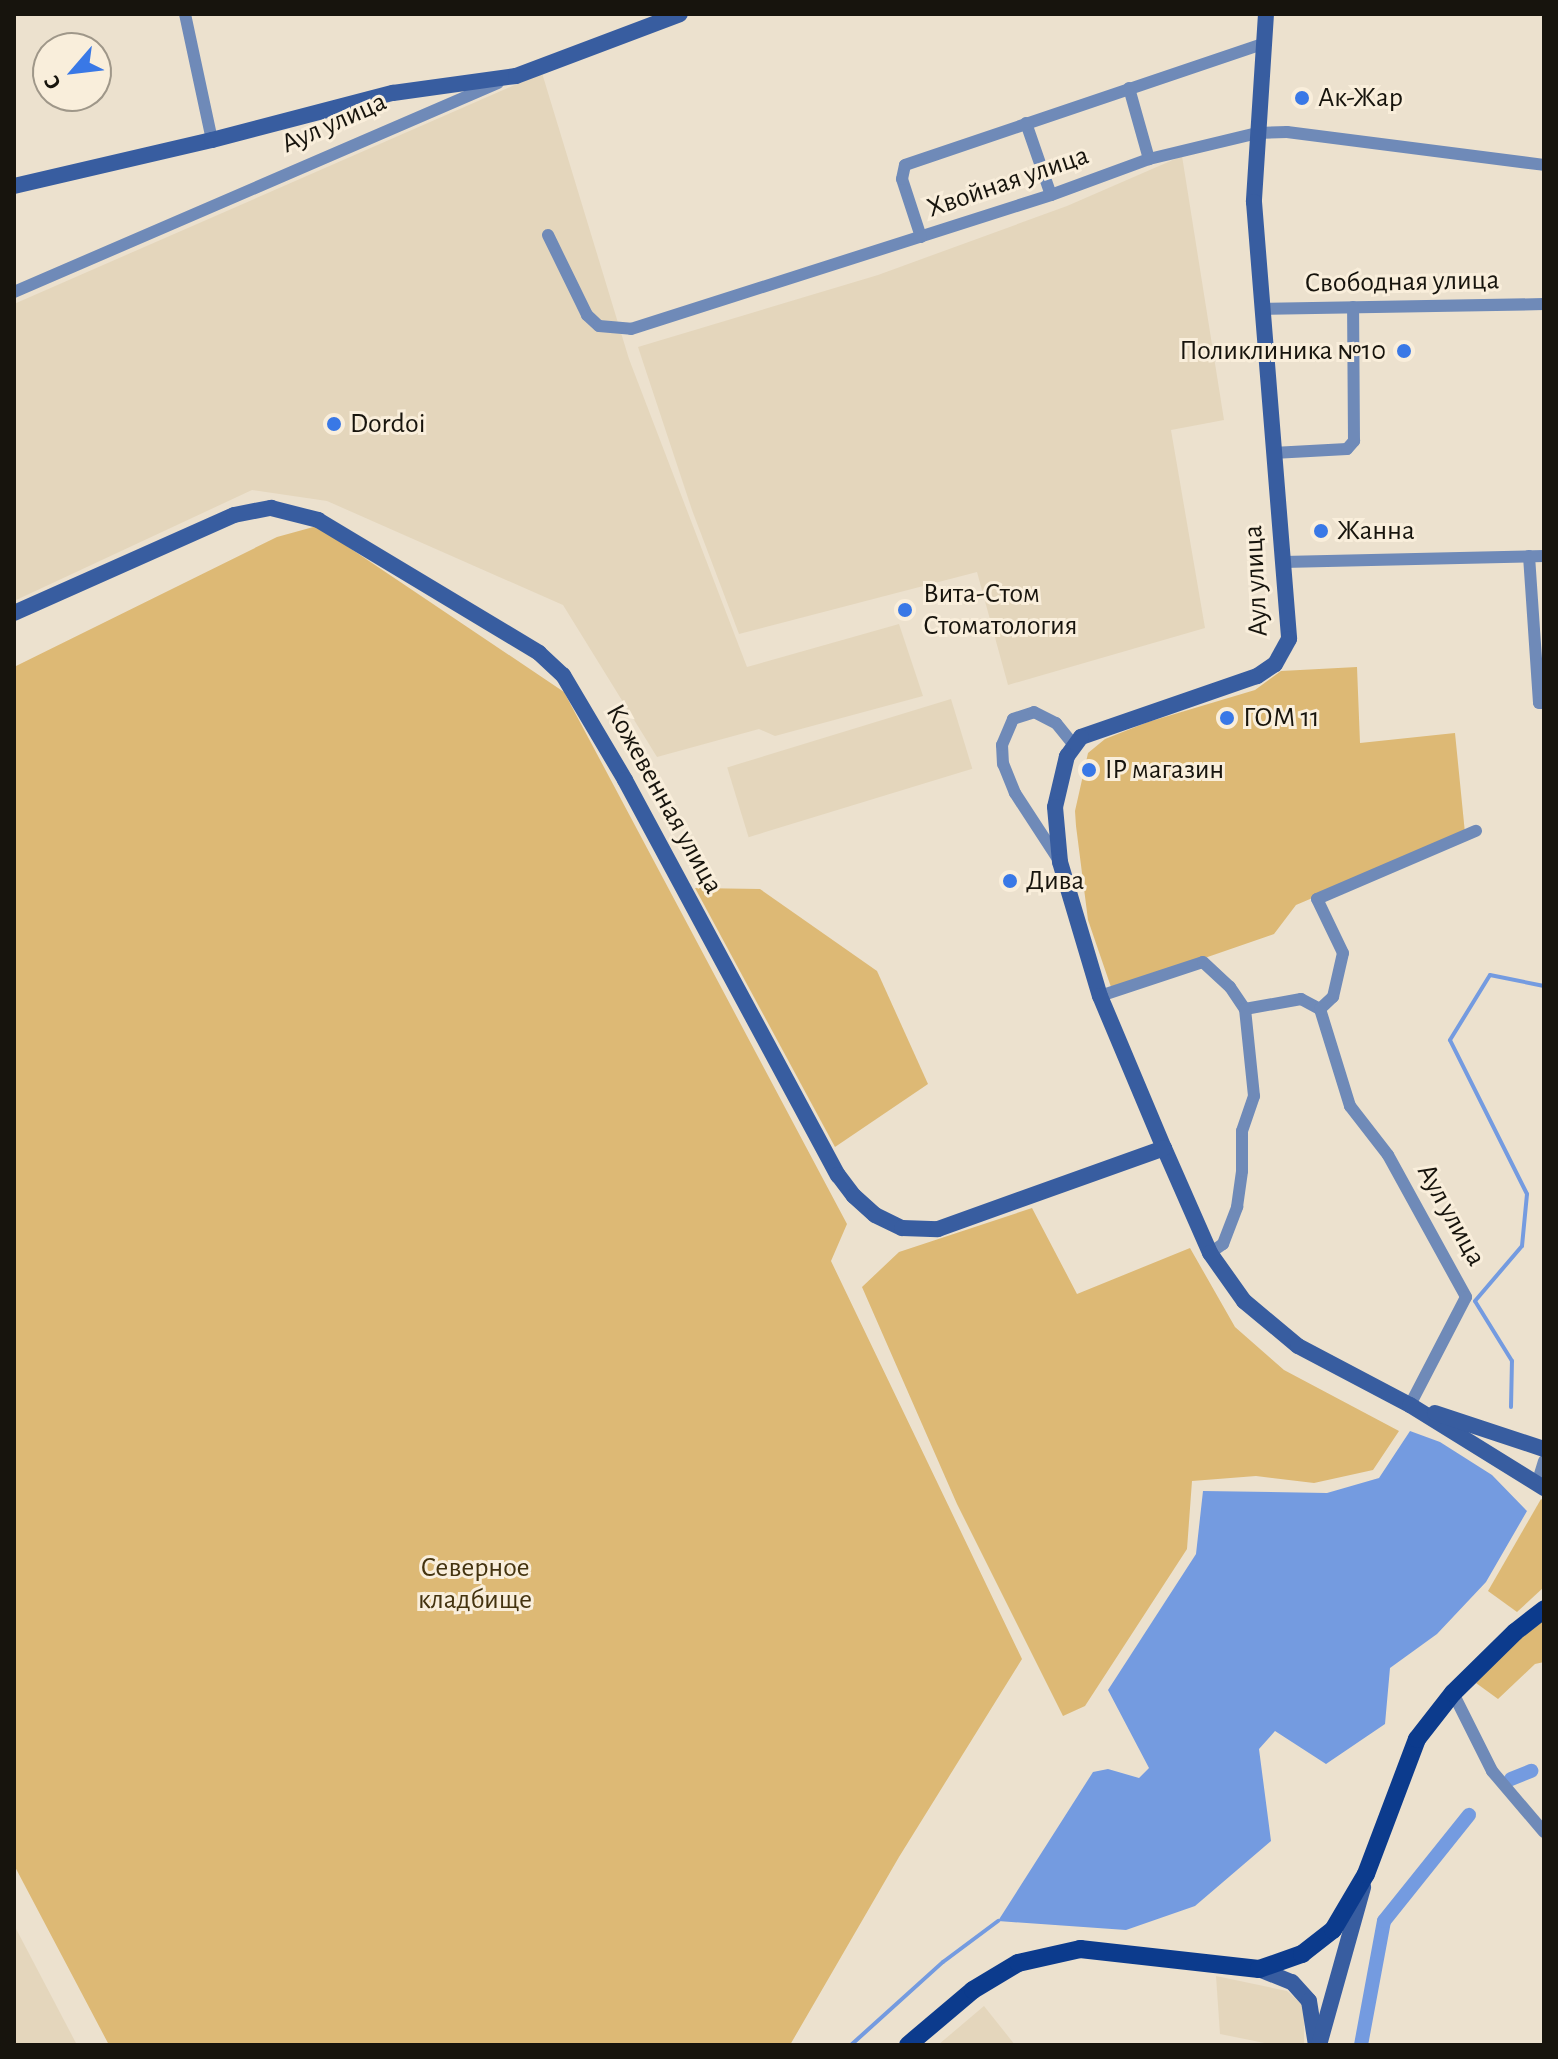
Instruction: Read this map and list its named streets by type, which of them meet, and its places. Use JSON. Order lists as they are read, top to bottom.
{
  "streets": {
    "main road": ["Аул улица", "Кожевенная улица"],
    "street": ["Хвойная улица", "Свободная улица"]
  },
  "crossings": [
    ["Аул улица", "Хвойная улица"],
    ["Аул улица", "Свободная улица"]
  ],
  "parks": ["Северное кладбище"],
  "places": [
    "Ак-Жар",
    "Поликлиника №10",
    "Dordoi",
    "Жанна",
    "Вита-Стом Стоматология",
    "ГОМ 11",
    "IP магазин",
    "Дива"
  ],
  "north": "bottom left"
}
